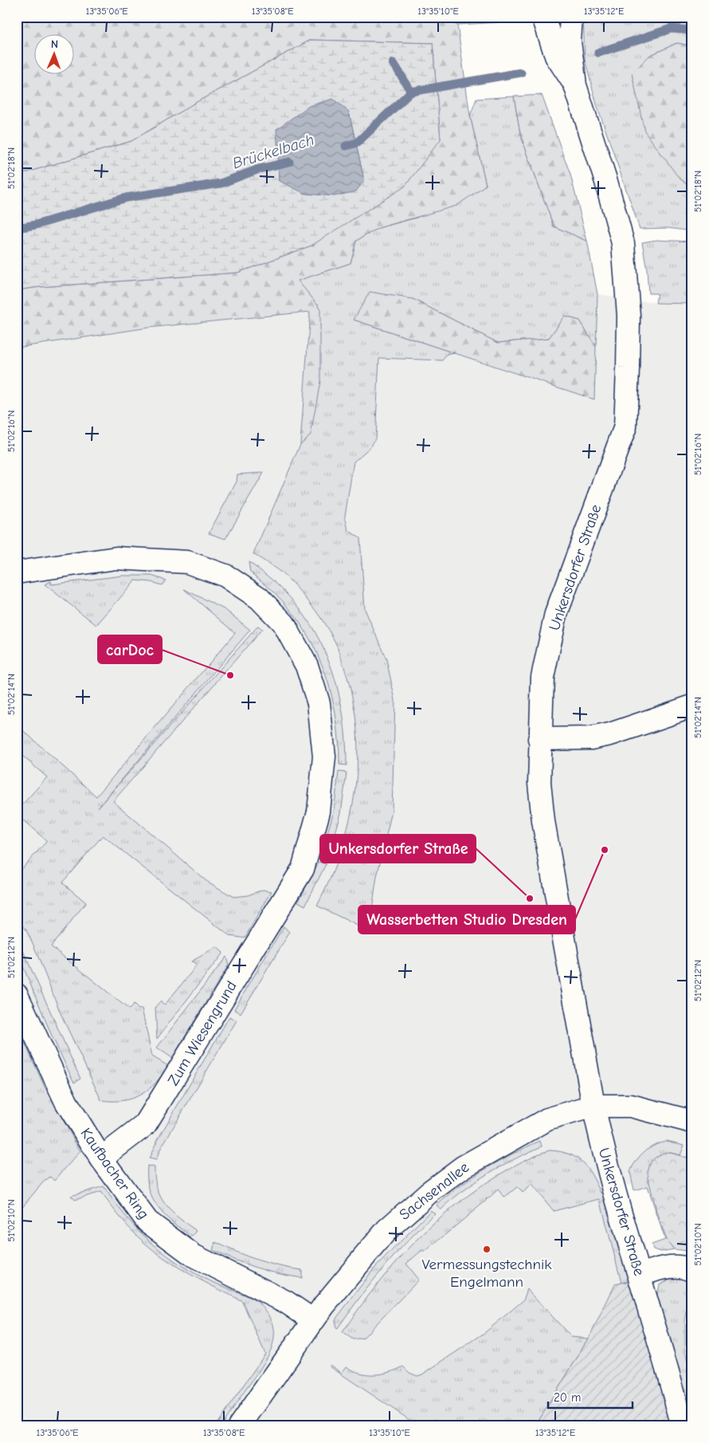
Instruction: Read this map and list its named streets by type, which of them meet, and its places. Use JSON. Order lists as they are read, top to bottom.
{
  "streets": {
    "street": [
      "Unkersdorfer Straße",
      "Zum Wiesengrund",
      "Kaufbacher Ring",
      "Sachsenallee"
    ]
  },
  "crossings": [
    ["Unkersdorfer Straße", "Sachsenallee"],
    ["Zum Wiesengrund", "Kaufbacher Ring"],
    ["Kaufbacher Ring", "Sachsenallee"]
  ],
  "water": ["Brückelbach"],
  "places": [
    "carDoc",
    "Wasserbetten Studio Dresden",
    "Unkersdorfer Straße",
    "Vermessungstechnik Engelmann"
  ],
  "scale_bar": "20 m",
  "north": "top",
  "coordinates": [
    "13°35'06\"E",
    "13°35'08\"E",
    "13°35'10\"E",
    "13°35'12\"E",
    "51°02'18\"N",
    "51°02'16\"N",
    "51°02'14\"N",
    "51°02'12\"N",
    "51°02'10\"N"
  ]
}
